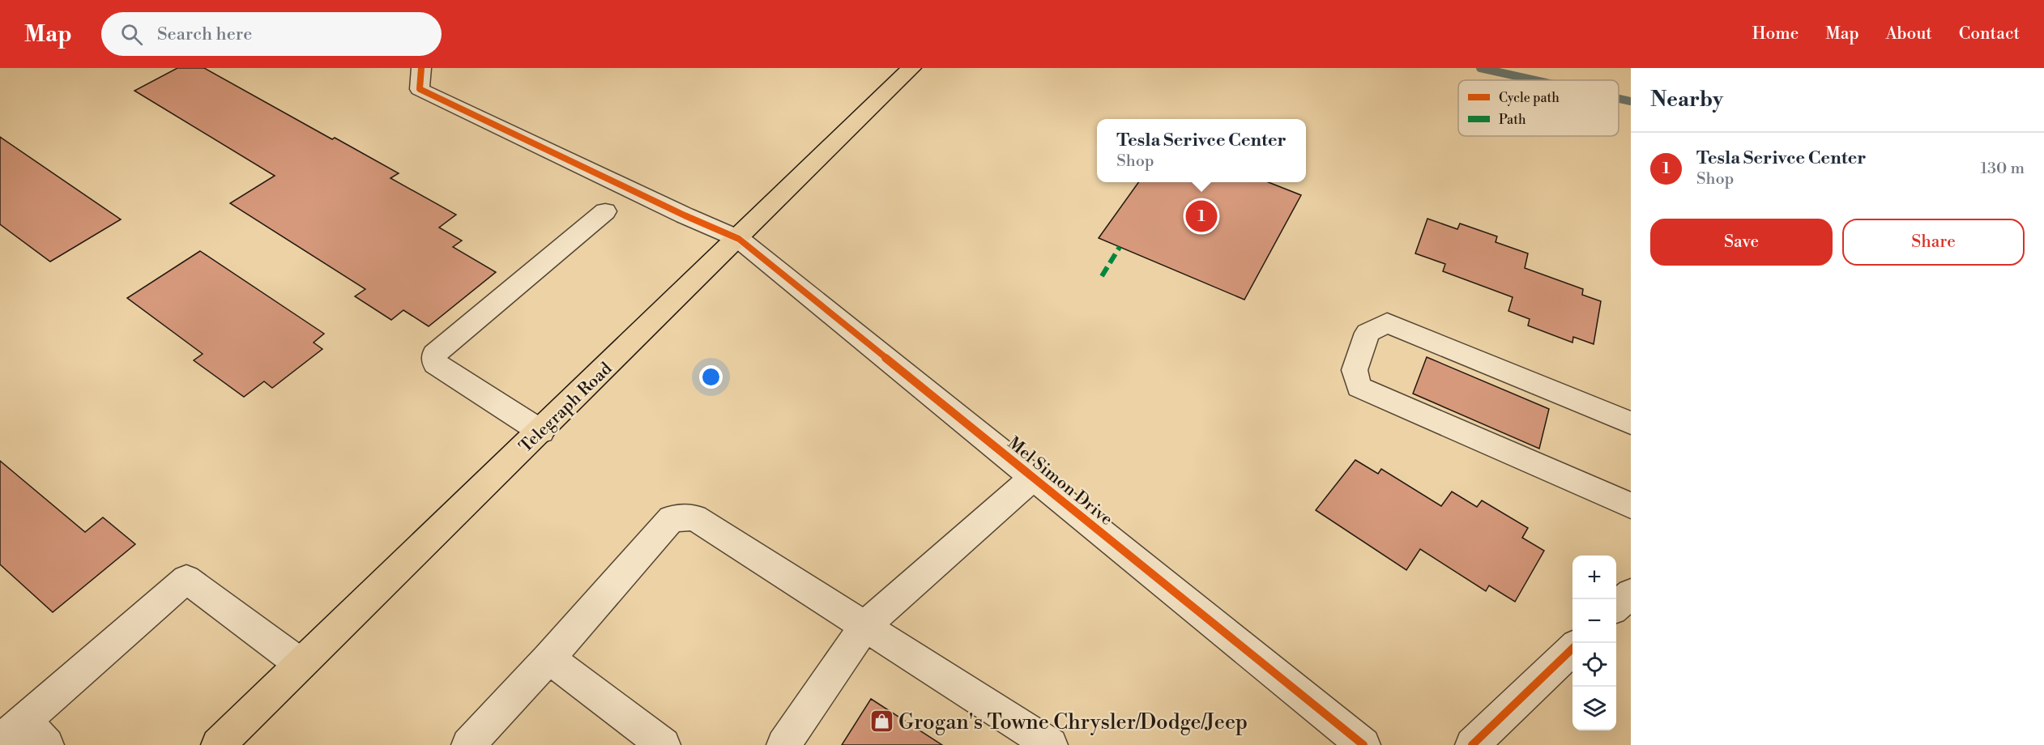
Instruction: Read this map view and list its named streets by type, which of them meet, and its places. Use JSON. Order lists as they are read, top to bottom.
{
  "streets": {
    "main road": ["Telegraph Road"],
    "street": ["Mel Simon Drive"]
  },
  "crossings": [
    ["Telegraph Road", "Mel Simon Drive"]
  ],
  "places": {
    "shop": ["Grogan's Towne Chrysler/Dodge/Jeep"]
  },
  "legend": ["Cycle path", "Path"],
  "page": {
    "header": "Map",
    "search": "Search here",
    "nav": [
      "Home",
      "Map",
      "About",
      "Contact"
    ],
    "heading": "Nearby",
    "popup": ["Tesla Serivce Center", "Shop"],
    "list": [
      {
        "mark": "1",
        "name": "Tesla Serivce Center",
        "note": "Shop",
        "value": "130 m"
      }
    ],
    "pins": "1",
    "buttons": ["Save", "Share"],
    "map_buttons": ["+", "−"]
  }
}
